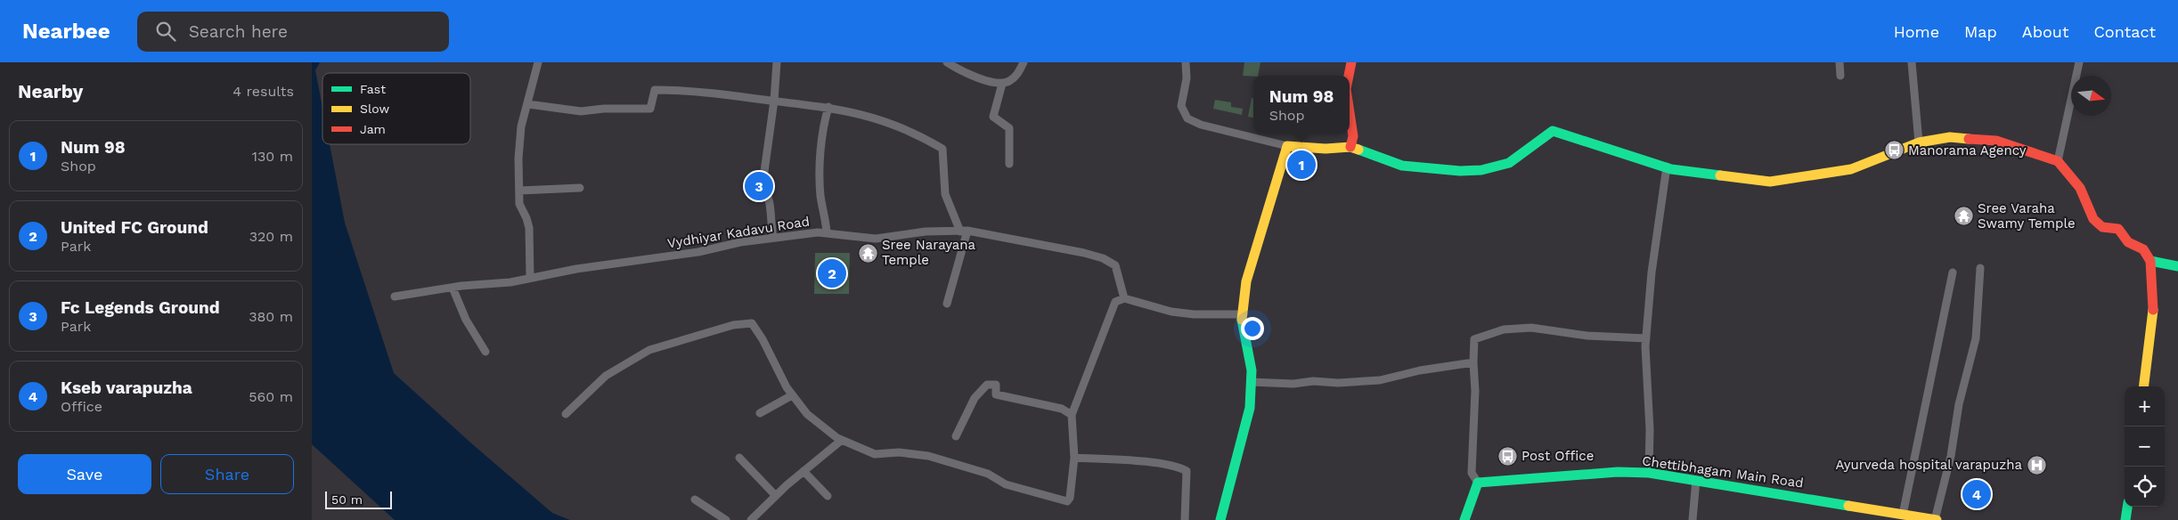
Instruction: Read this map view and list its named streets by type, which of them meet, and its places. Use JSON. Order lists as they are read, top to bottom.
{
  "streets": {
    "street": ["Vydhiyar Kadavu Road", "Chettibhagam Main Road"]
  },
  "places": {
    "bus stop": ["Manorama Agency", "Post Office"],
    "temple": ["Sree Varaha Swamy Temple", "Sree Narayana Temple"],
    "hospital": ["Ayurveda hospital varapuzha"]
  },
  "legend": ["Fast", "Slow", "Jam"],
  "scale_bar": "50 m",
  "north": "right",
  "page": {
    "header": "Nearbee",
    "search": "Search here",
    "nav": [
      "Home",
      "Map",
      "About",
      "Contact"
    ],
    "heading": ["Nearby", "4 results"],
    "popup": ["Num 98", "Shop"],
    "list": [
      {
        "mark": "1",
        "name": "Num 98",
        "note": "Shop",
        "value": "130 m"
      },
      {
        "mark": "2",
        "name": "United FC Ground",
        "note": "Park",
        "value": "320 m"
      },
      {
        "mark": "3",
        "name": "Fc Legends Ground",
        "note": "Park",
        "value": "380 m"
      },
      {
        "mark": "4",
        "name": "Kseb varapuzha",
        "note": "Office",
        "value": "560 m"
      }
    ],
    "pins": [
      "1",
      "3",
      "2",
      "4"
    ],
    "map_buttons": ["+", "−"],
    "buttons": ["Save", "Share"],
    "scale": "50 m"
  }
}
